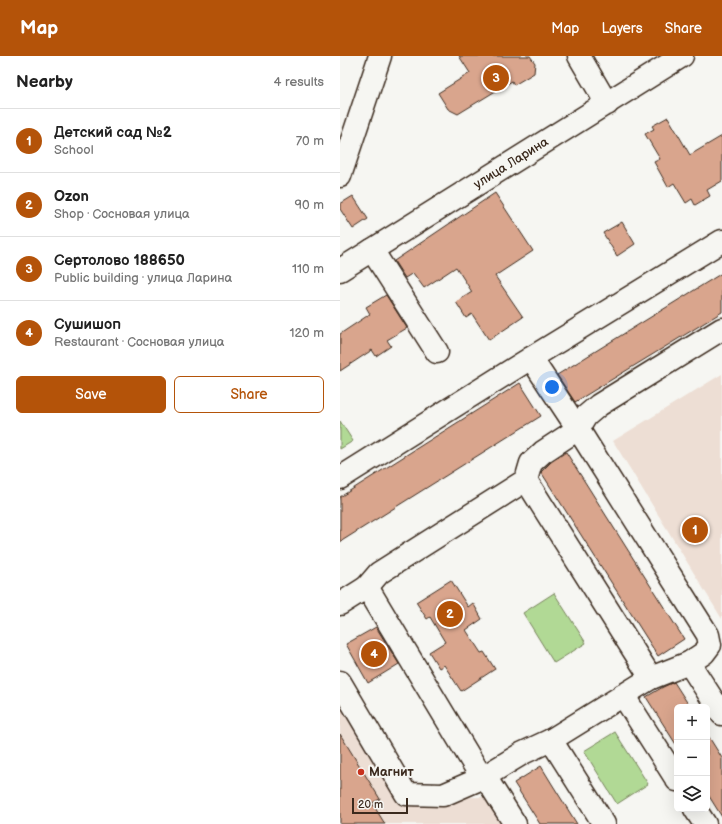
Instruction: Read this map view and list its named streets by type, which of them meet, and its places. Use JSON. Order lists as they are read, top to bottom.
{
  "streets": {
    "street": ["улица Ларина"]
  },
  "places": ["Магнит"],
  "scale_bar": "20 m",
  "page": {
    "header": "Map",
    "nav": ["Map", "Layers", "Share"],
    "heading": ["Nearby", "4 results"],
    "pins": [
      "3",
      "1",
      "2",
      "4"
    ],
    "list": [
      {
        "mark": "1",
        "name": "Детский сад №2",
        "note": "School",
        "value": "70 m"
      },
      {
        "mark": "2",
        "name": "Ozon",
        "note": "Shop · Сосновая улица",
        "value": "90 m"
      },
      {
        "mark": "3",
        "name": "Сертолово 188650",
        "note": "Public building · улица Ларина",
        "value": "110 m"
      },
      {
        "mark": "4",
        "name": "Сушишоп",
        "note": "Restaurant · Сосновая улица",
        "value": "120 m"
      }
    ],
    "buttons": ["Save", "Share"],
    "map_buttons": ["+", "−"],
    "scale": "20 m"
  }
}
